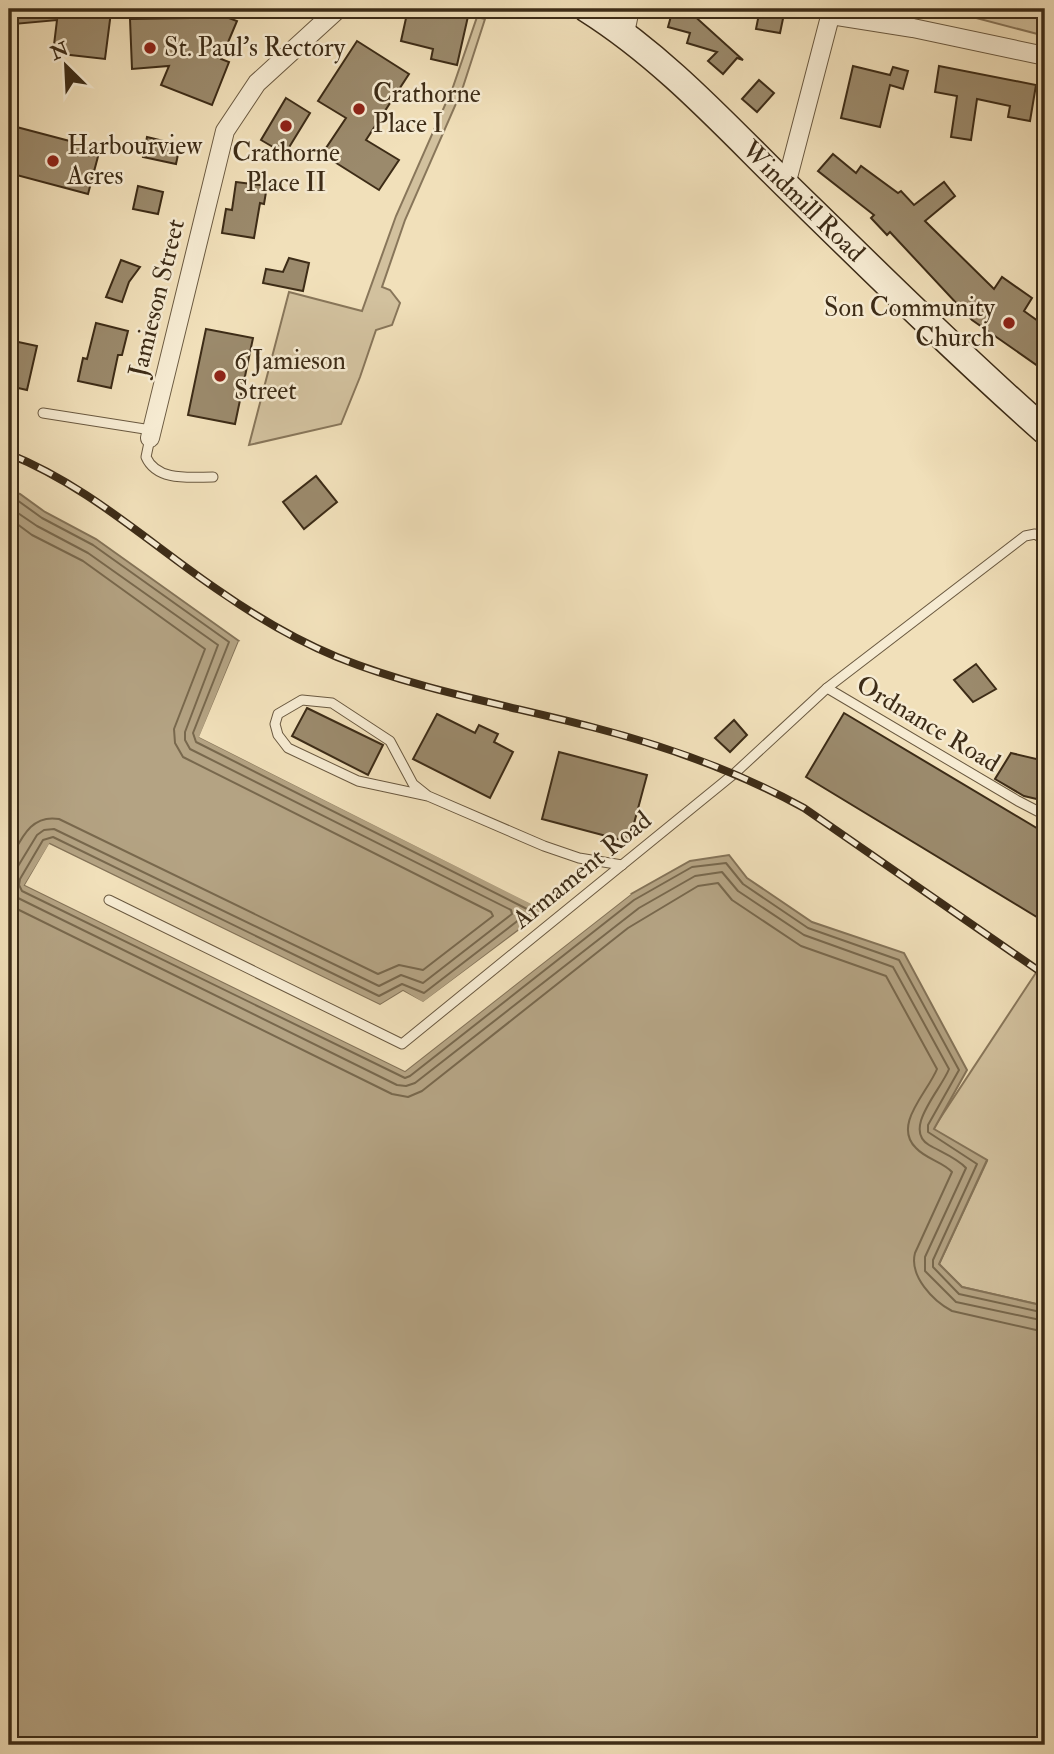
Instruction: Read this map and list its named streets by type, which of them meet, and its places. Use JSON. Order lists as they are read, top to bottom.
{
  "streets": {
    "main road": ["Windmill Road"],
    "street": ["Jamieson Street"],
    "lane": ["Ordnance Road", "Armament Road"]
  },
  "crossings": [
    ["Ordnance Road", "Armament Road"]
  ],
  "places": [
    "St. Paul’s Rectory",
    "Crathorne Place I",
    "Crathorne Place II",
    "Harbourview Acres",
    "Son Community Church",
    "6 Jamieson Street"
  ],
  "north": "top left"
}
